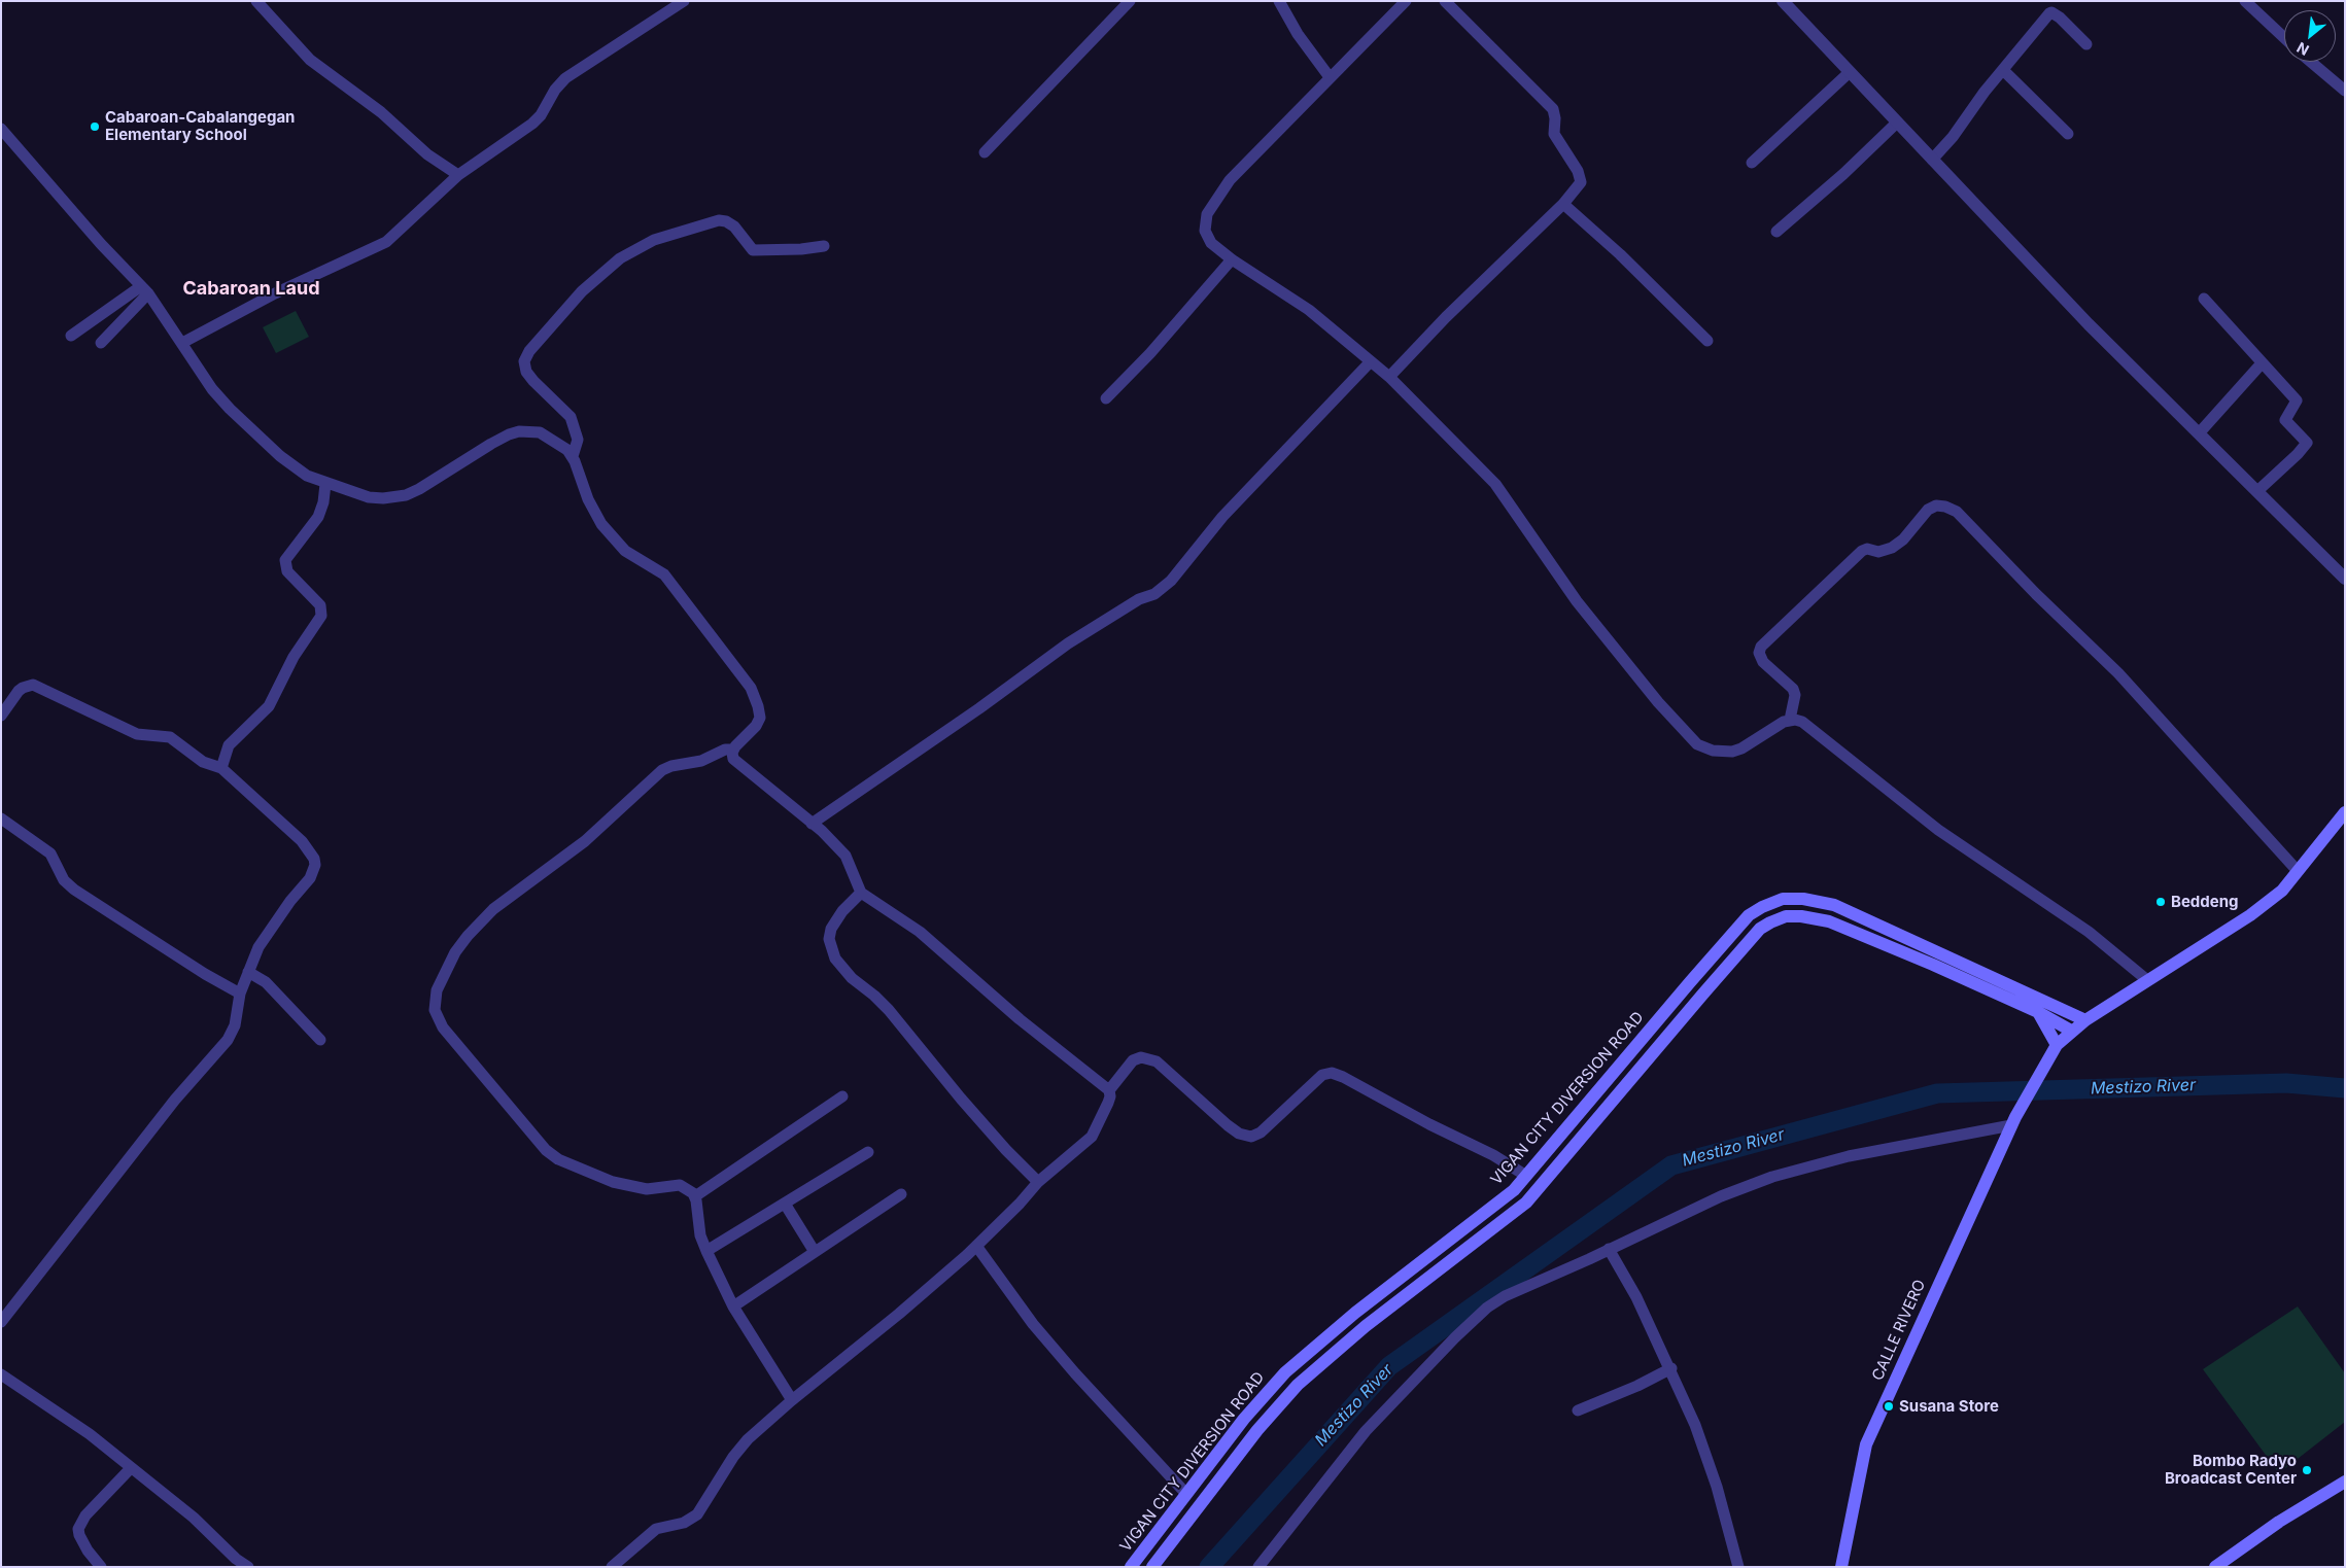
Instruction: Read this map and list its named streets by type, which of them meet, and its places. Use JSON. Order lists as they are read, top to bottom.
{
  "streets": {
    "main road": ["VIGAN CITY DIVERSION ROAD", "CALLE RIVERO"]
  },
  "crossings": [
    ["VIGAN CITY DIVERSION ROAD", "CALLE RIVERO"]
  ],
  "districts": ["Cabaroan Laud"],
  "water": ["Mestizo River"],
  "places": [
    "Cabaroan-Cabalangegan Elementary School",
    "Beddeng",
    "Susana Store",
    "Bombo Radyo Broadcast Center"
  ],
  "north": "bottom left"
}
